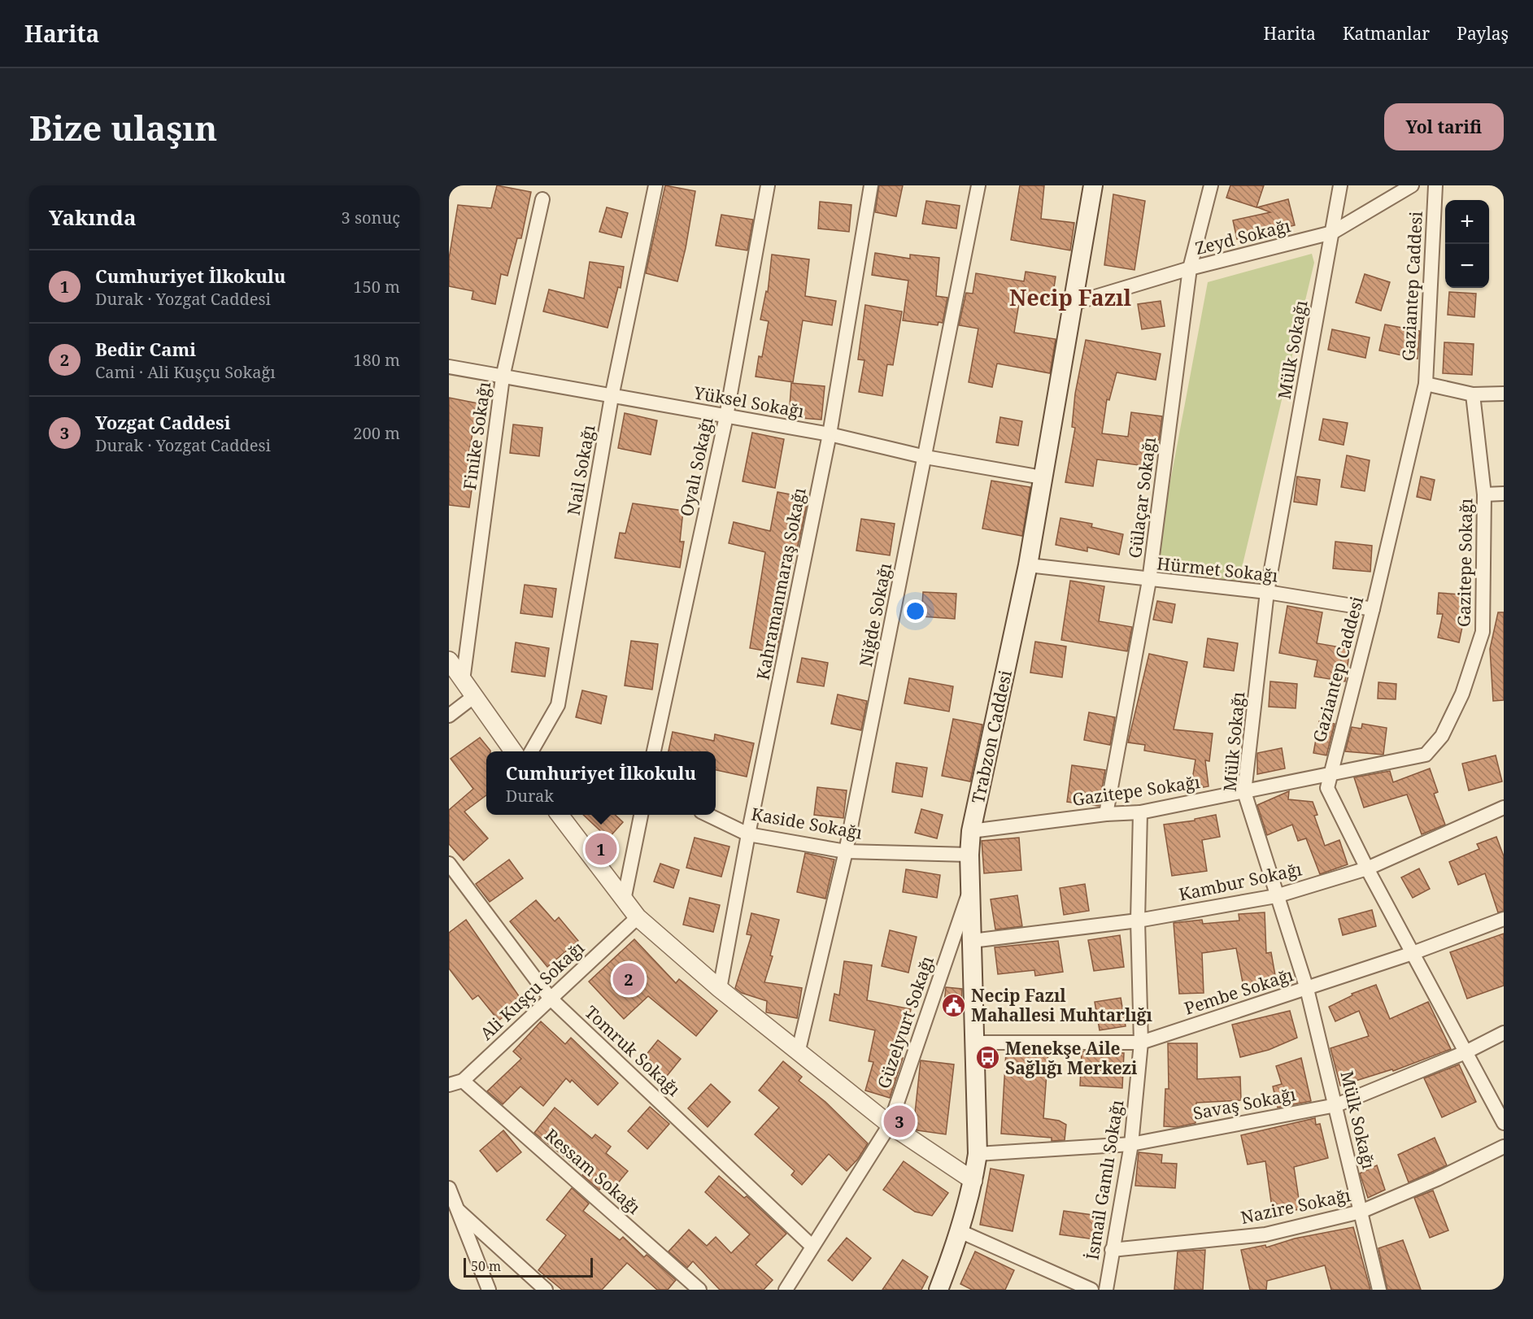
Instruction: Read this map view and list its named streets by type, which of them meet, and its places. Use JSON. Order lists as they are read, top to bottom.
{
  "streets": {
    "main road": ["Trabzon Caddesi"],
    "street": [
      "Zeyd Sokağı",
      "Gaziantep Caddesi",
      "Mülk Sokağı",
      "Yüksel Sokağı",
      "Finike Sokağı",
      "Oyalı Sokağı",
      "Nail Sokağı",
      "Gülaçar Sokağı",
      "Gazitepe Sokağı",
      "Hürmet Sokağı",
      "Kahramanmaraş Sokağı",
      "Niğde Sokağı",
      "Kaside Sokağı",
      "Kambur Sokağı",
      "Ali Kuşçu Sokağı",
      "Pembe Sokağı",
      "Güzelyurt Sokağı",
      "Tomruk Sokağı",
      "Savaş Sokağı",
      "Ressam Sokağı",
      "İsmail Gamlı Sokağı",
      "Nazire Sokağı"
    ]
  },
  "crossings": [
    ["Zeyd Sokağı", "Mülk Sokağı"],
    ["Zeyd Sokağı", "Gülaçar Sokağı"],
    ["Zeyd Sokağı", "Trabzon Caddesi"],
    ["Gaziantep Caddesi", "Gazitepe Sokağı"],
    ["Gaziantep Caddesi", "Hürmet Sokağı"],
    ["Gaziantep Caddesi", "Kambur Sokağı"],
    ["Gaziantep Caddesi", "Pembe Sokağı"],
    ["Gaziantep Caddesi", "Savaş Sokağı"],
    ["Mülk Sokağı", "Gazitepe Sokağı"],
    ["Mülk Sokağı", "Hürmet Sokağı"],
    ["Mülk Sokağı", "Kambur Sokağı"],
    ["Mülk Sokağı", "Pembe Sokağı"],
    ["Mülk Sokağı", "Savaş Sokağı"],
    ["Mülk Sokağı", "Nazire Sokağı"],
    ["Yüksel Sokağı", "Finike Sokağı"],
    ["Yüksel Sokağı", "Oyalı Sokağı"],
    ["Yüksel Sokağı", "Nail Sokağı"],
    ["Yüksel Sokağı", "Kahramanmaraş Sokağı"],
    ["Yüksel Sokağı", "Niğde Sokağı"],
    ["Yüksel Sokağı", "Trabzon Caddesi"],
    ["Gülaçar Sokağı", "Gazitepe Sokağı"],
    ["Gülaçar Sokağı", "Hürmet Sokağı"],
    ["Gazitepe Sokağı", "Trabzon Caddesi"],
    ["Gazitepe Sokağı", "İsmail Gamlı Sokağı"],
    ["Hürmet Sokağı", "Trabzon Caddesi"],
    ["Kahramanmaraş Sokağı", "Kaside Sokağı"],
    ["Niğde Sokağı", "Kaside Sokağı"],
    ["Trabzon Caddesi", "Kaside Sokağı"],
    ["Trabzon Caddesi", "Kambur Sokağı"],
    ["Trabzon Caddesi", "Pembe Sokağı"],
    ["Trabzon Caddesi", "Güzelyurt Sokağı"],
    ["Trabzon Caddesi", "Savaş Sokağı"],
    ["Kambur Sokağı", "İsmail Gamlı Sokağı"],
    ["Ali Kuşçu Sokağı", "Tomruk Sokağı"],
    ["Ali Kuşçu Sokağı", "Ressam Sokağı"],
    ["Pembe Sokağı", "İsmail Gamlı Sokağı"],
    ["Güzelyurt Sokağı", "Tomruk Sokağı"],
    ["Savaş Sokağı", "İsmail Gamlı Sokağı"],
    ["İsmail Gamlı Sokağı", "Nazire Sokağı"]
  ],
  "districts": ["Necip Fazıl"],
  "places": {
    "public building": ["Necip Fazıl Mahallesi Muhtarlığı"],
    "bus stop": ["Menekşe Aile Sağlığı Merkezi"]
  },
  "scale_bar": "50 m",
  "page": {
    "header": "Harita",
    "nav": ["Harita", "Katmanlar", "Paylaş"],
    "buttons": "Yol tarifi",
    "title": "Bize ulaşın",
    "heading": ["Yakında", "3 sonuç"],
    "map_buttons": ["+", "−"],
    "list": [
      {
        "mark": "1",
        "name": "Cumhuriyet İlkokulu",
        "note": "Durak · Yozgat Caddesi",
        "value": "150 m"
      },
      {
        "mark": "2",
        "name": "Bedir Cami",
        "note": "Cami · Ali Kuşçu Sokağı",
        "value": "180 m"
      },
      {
        "mark": "3",
        "name": "Yozgat Caddesi",
        "note": "Durak · Yozgat Caddesi",
        "value": "200 m"
      }
    ],
    "popup": ["Cumhuriyet İlkokulu", "Durak"],
    "pins": ["1", "2", "3"],
    "scale": "50 m"
  }
}
